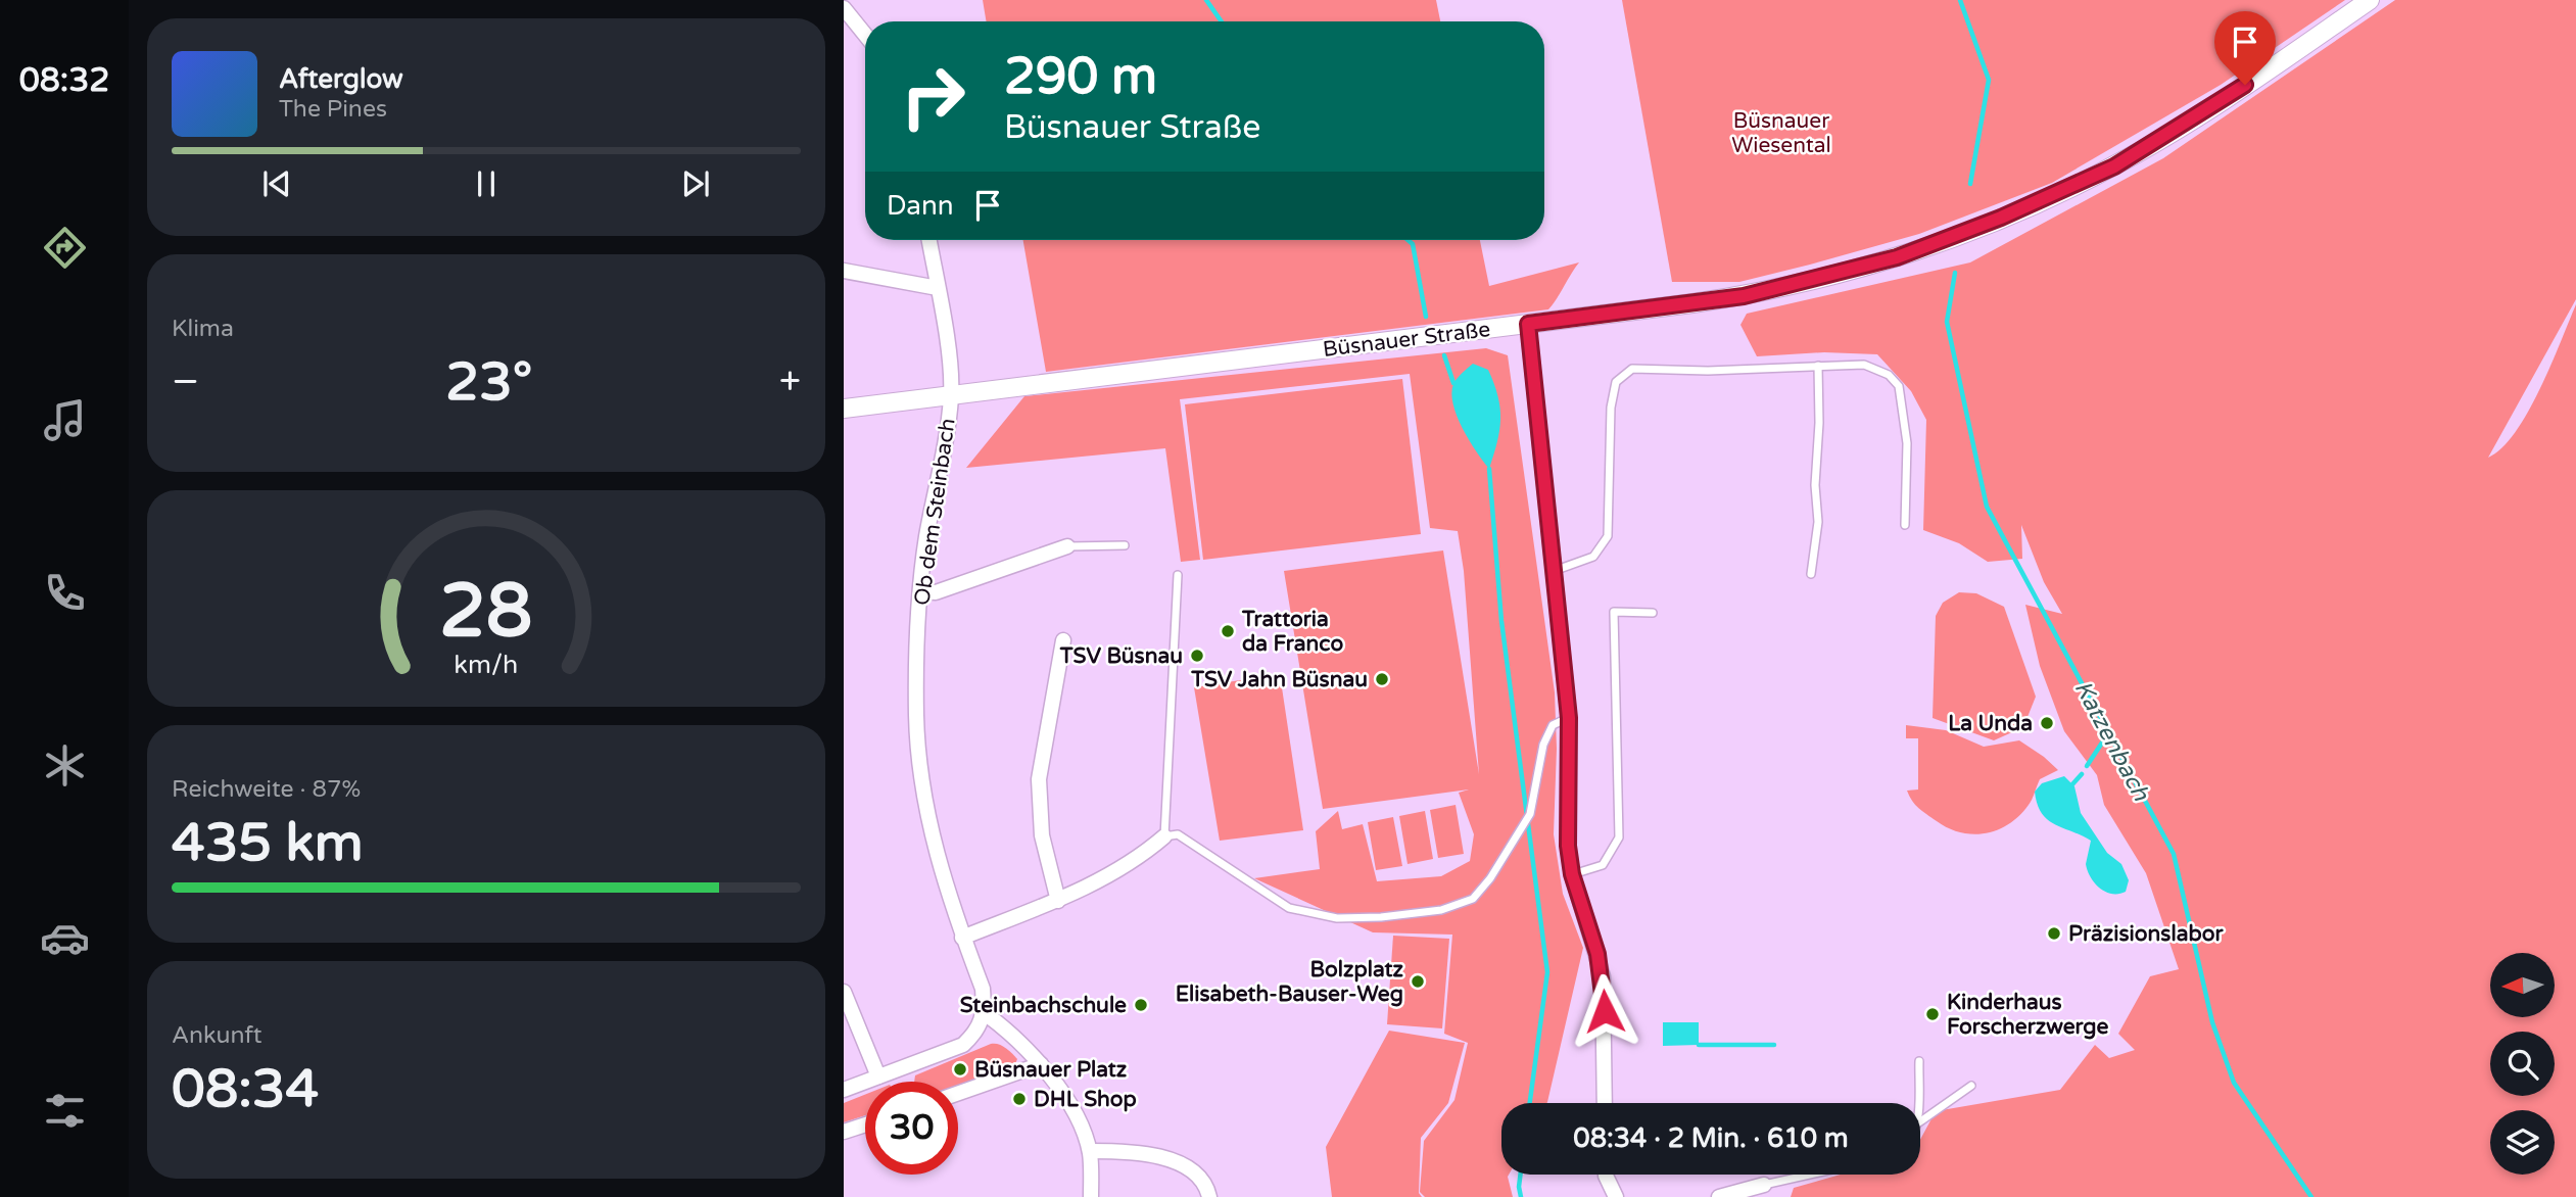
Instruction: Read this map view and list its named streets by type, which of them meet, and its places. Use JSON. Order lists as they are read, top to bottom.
{
  "streets": {
    "street": ["Büsnauer Straße", "Ob dem Steinbach"]
  },
  "crossings": [
    ["Büsnauer Straße", "Ob dem Steinbach"]
  ],
  "water": ["Katzenbach"],
  "parks": ["Büsnauer Wiesental"],
  "places": [
    "Trattoria da Franco",
    "TSV Büsnau",
    "TSV Jahn Büsnau",
    "La Unda",
    "Präzisionslabor",
    "Bolzplatz Elisabeth-Bauser-Weg",
    "Steinbachschule",
    "Kinderhaus Forscherzwerge",
    "Büsnauer Platz",
    "DHL Shop"
  ],
  "north": "left",
  "page": {
    "tabs": "08:32",
    "turn": ["290 m", "Büsnauer Straße"],
    "song": ["Afterglow", "The Pines"],
    "then": "Dann",
    "tile": [
      "Klima",
      ["Reichweite · 87%", "435 km"],
      ["Ankunft", "08:34"]
    ],
    "heat": ["−", "23°", "+"],
    "limit": "30",
    "trip": "08:34 · 2 Min. · 610 m",
    "gauge": ["28", "km/h"]
  }
}
